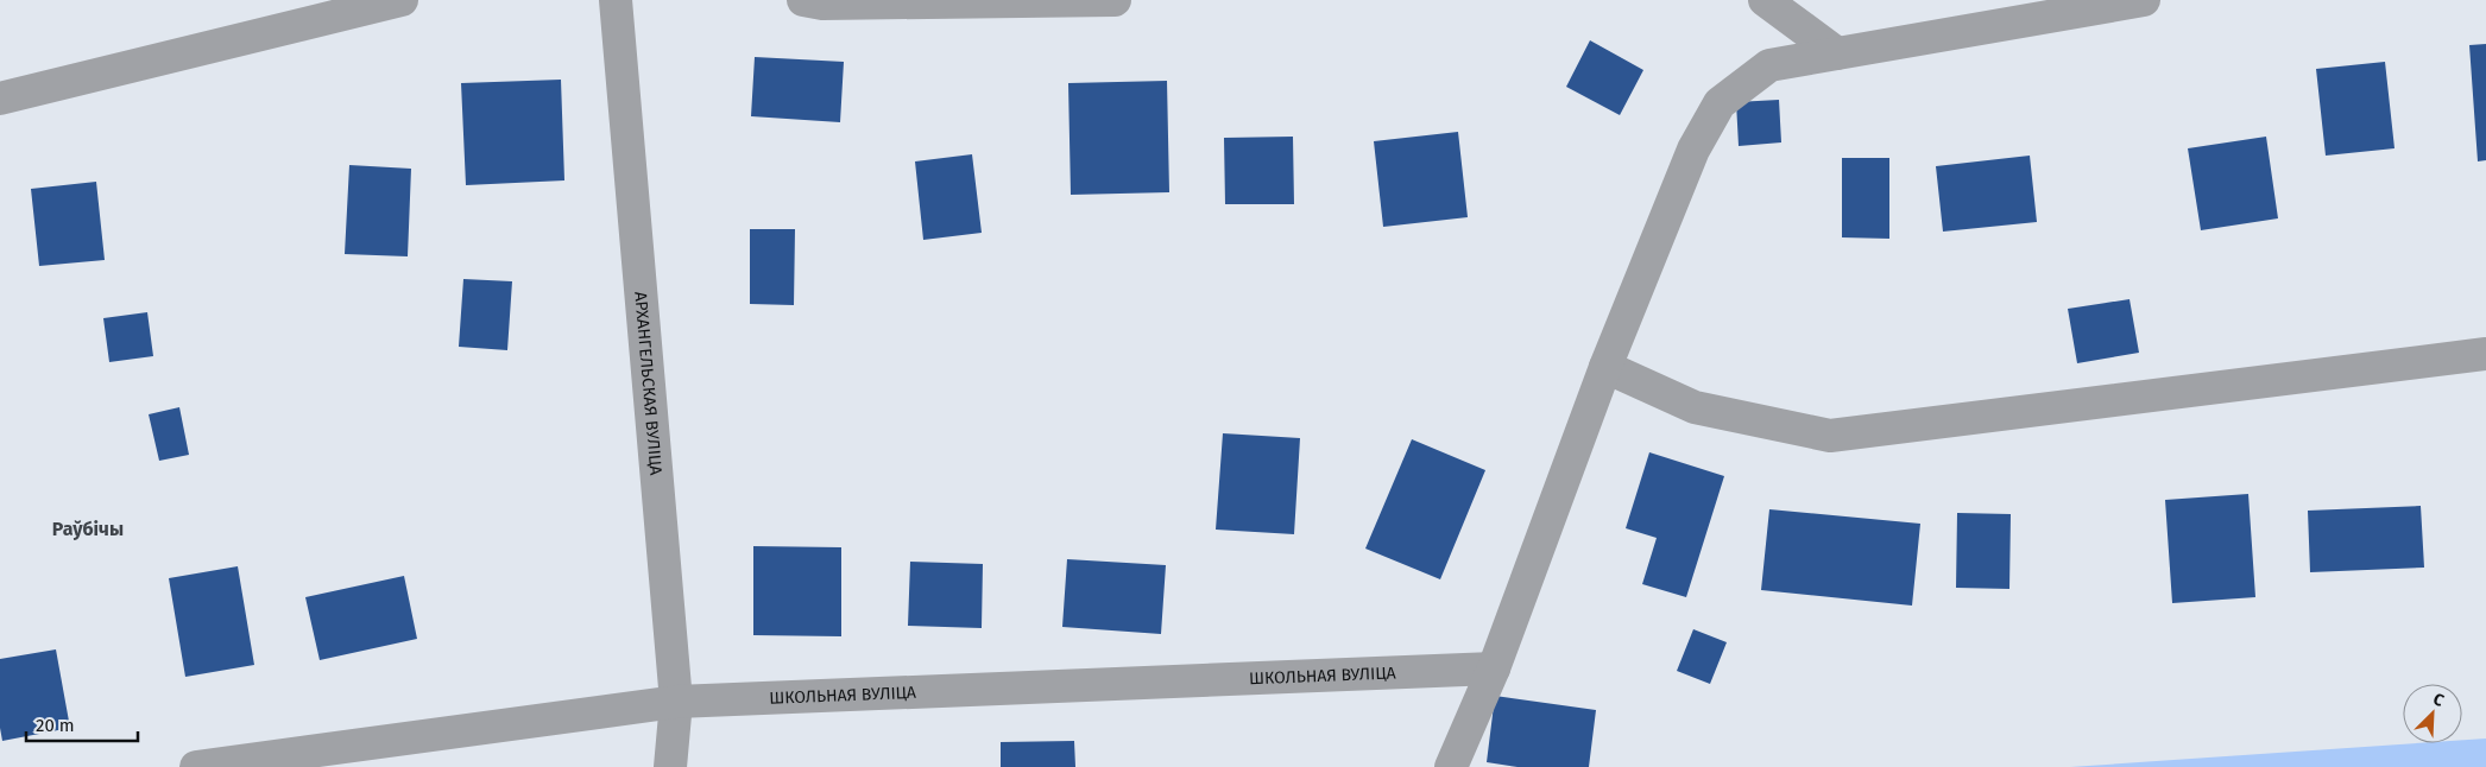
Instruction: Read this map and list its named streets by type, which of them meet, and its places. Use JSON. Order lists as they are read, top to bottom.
{
  "streets": {
    "street": ["АРХАНГЕЛЬСКАЯ ВУЛІЦА", "ШКОЛЬНАЯ ВУЛІЦА"]
  },
  "crossings": [
    ["АРХАНГЕЛЬСКАЯ ВУЛІЦА", "ШКОЛЬНАЯ ВУЛІЦА"]
  ],
  "districts": ["Раўбічы"],
  "scale_bar": "20 m",
  "north": "top right"
}
